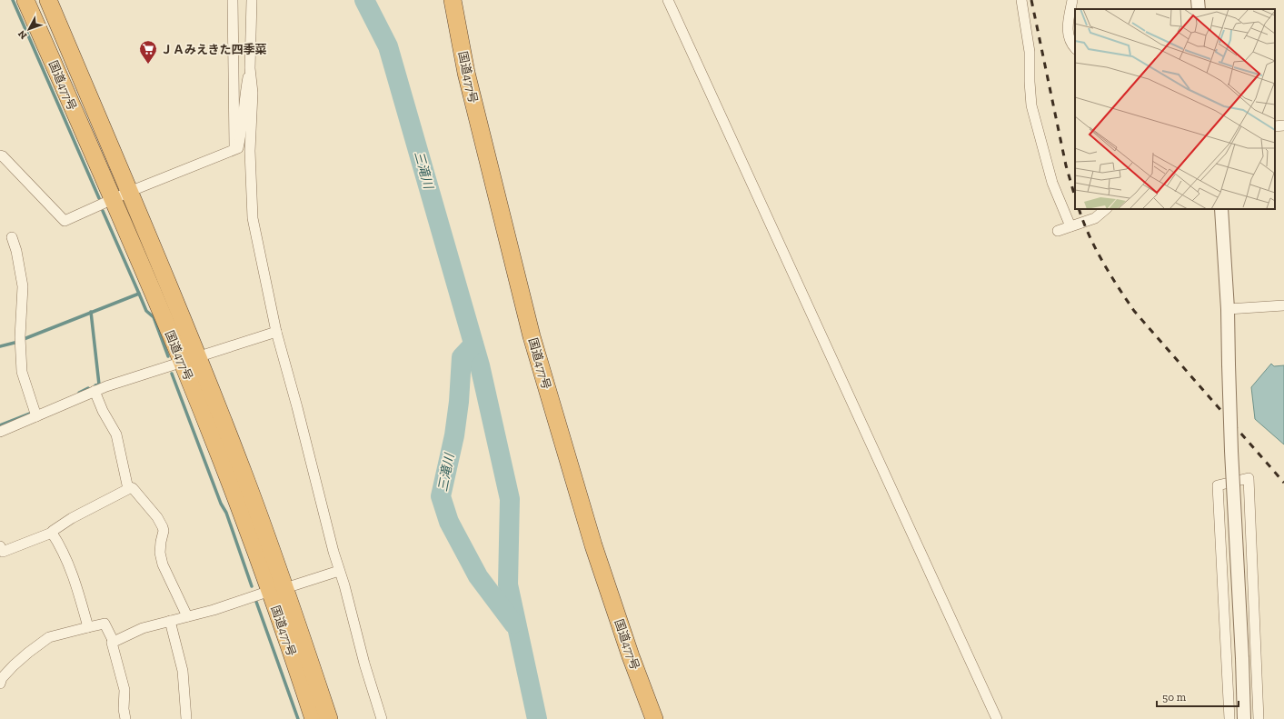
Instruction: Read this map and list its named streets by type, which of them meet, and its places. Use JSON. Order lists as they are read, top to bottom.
{
  "streets": {
    "highway": ["国道477号"]
  },
  "water": ["三滝川"],
  "places": {
    "supermarket": ["ＪＡみえきた四季菜"]
  },
  "scale_bar": "50 m",
  "north": "bottom left"
}
